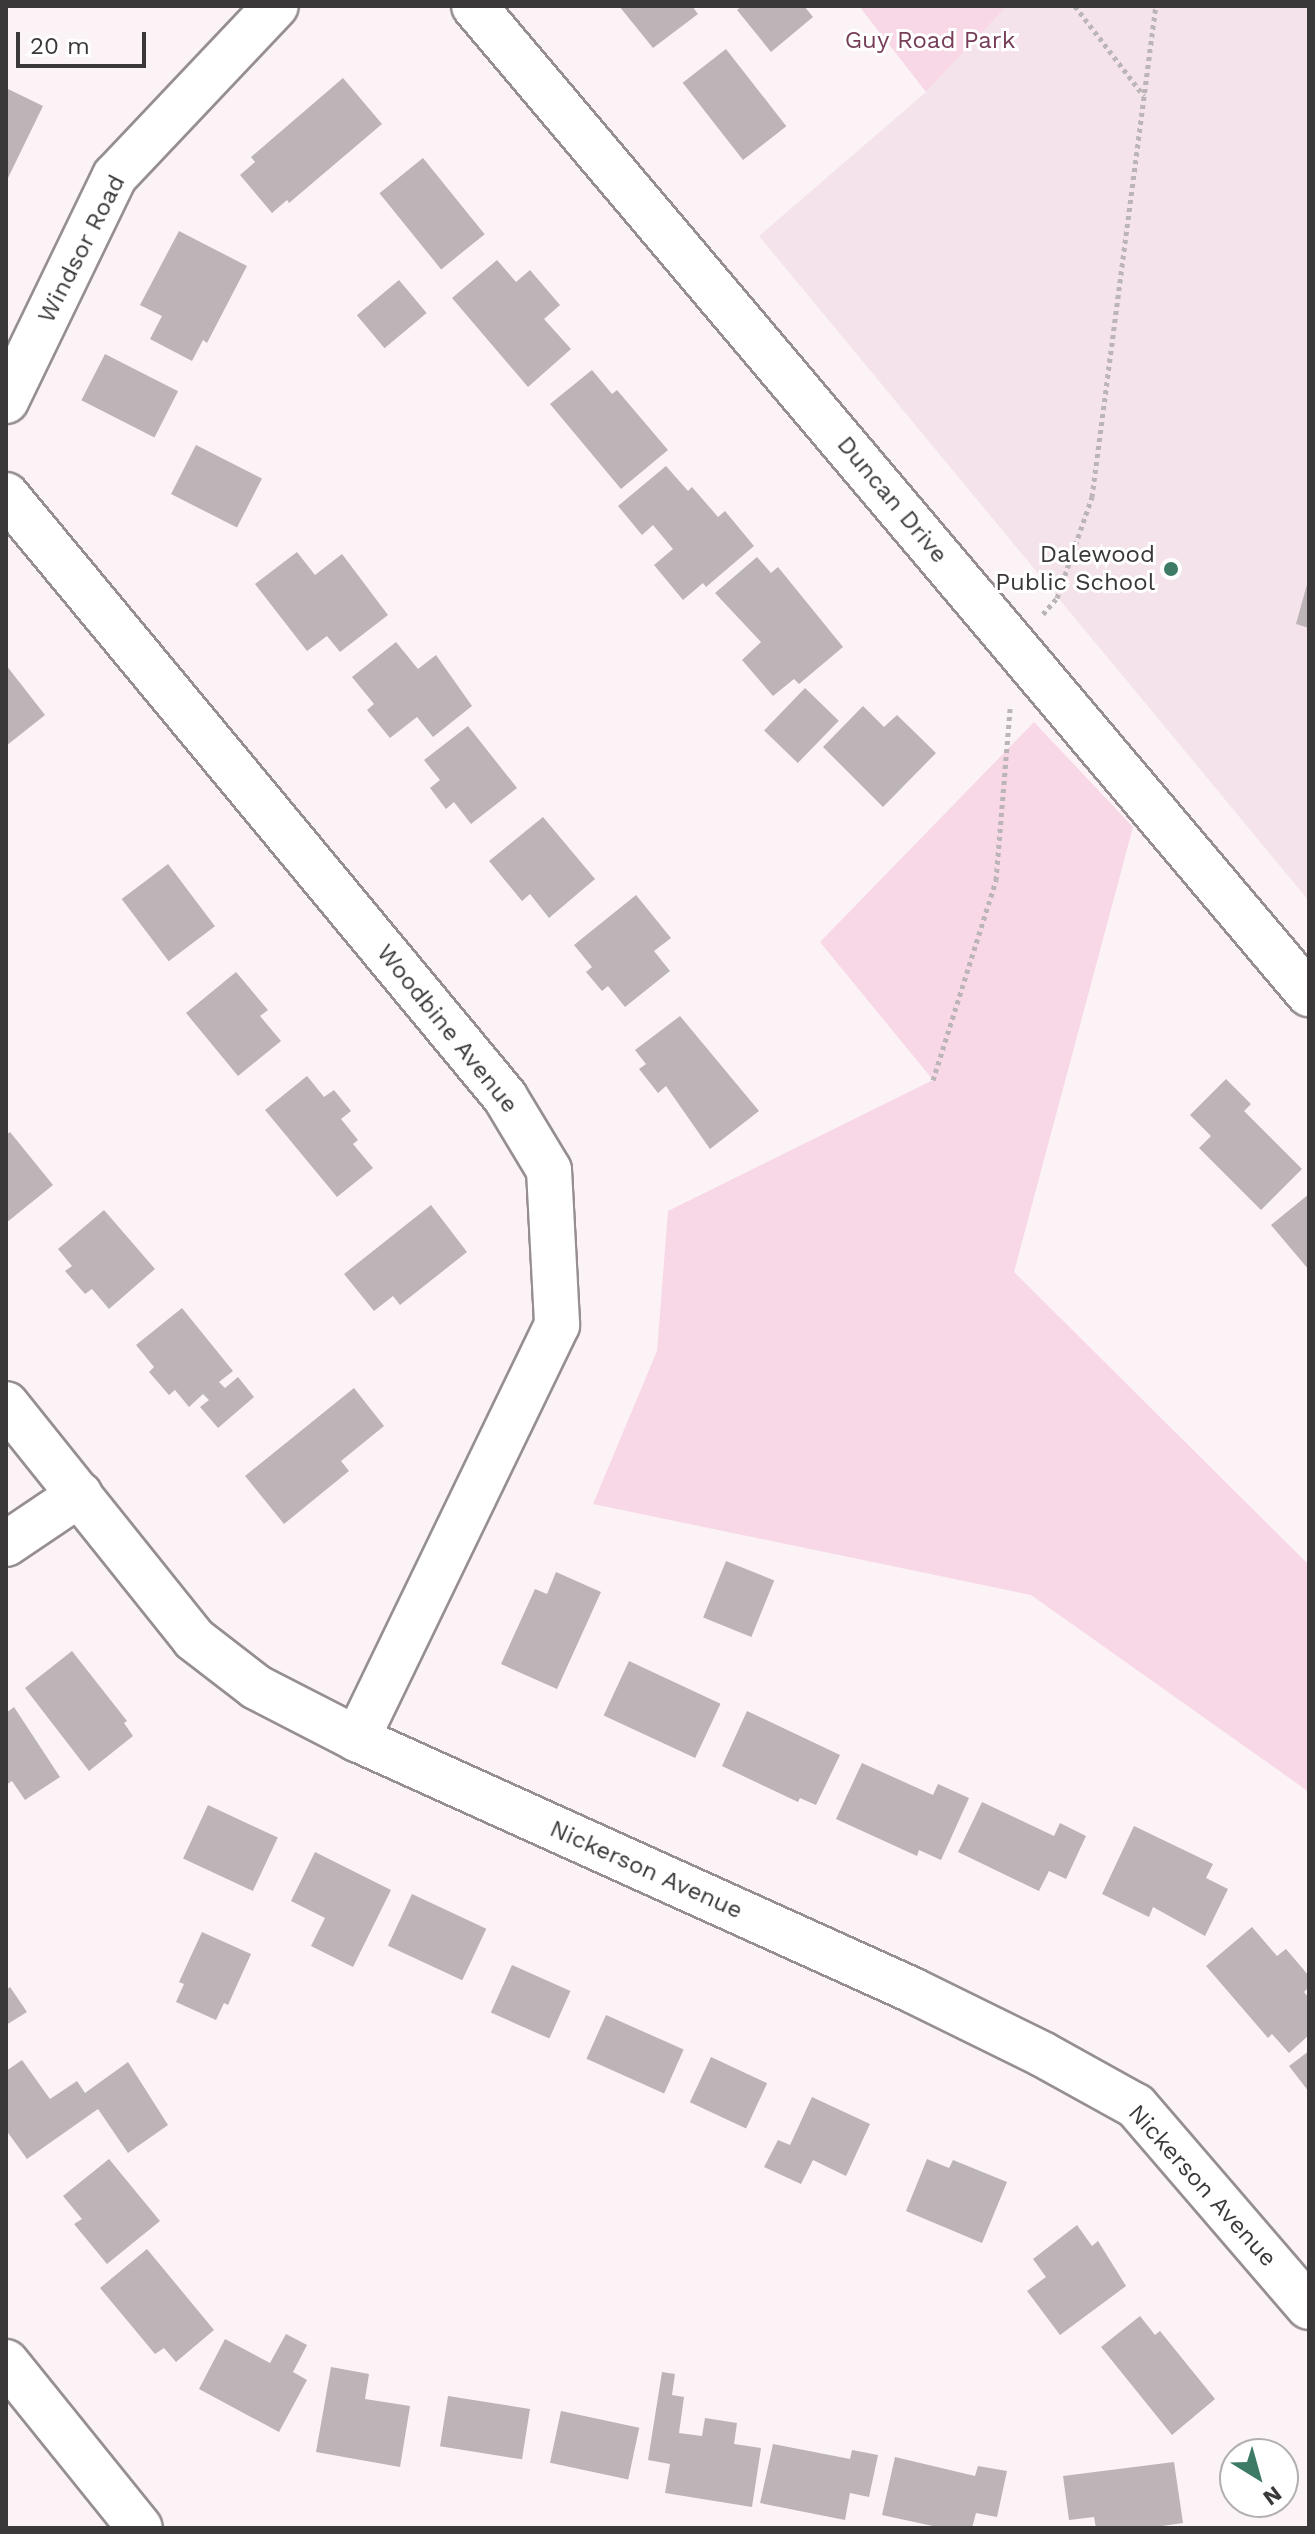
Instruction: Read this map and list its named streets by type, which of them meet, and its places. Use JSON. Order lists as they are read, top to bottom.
{
  "streets": {
    "street": [
      "Windsor Road",
      "Duncan Drive",
      "Woodbine Avenue",
      "Nickerson Avenue"
    ]
  },
  "crossings": [
    ["Woodbine Avenue", "Nickerson Avenue"]
  ],
  "parks": ["Guy Road Park"],
  "places": ["Dalewood Public School"],
  "scale_bar": "20 m",
  "north": "bottom right"
}
